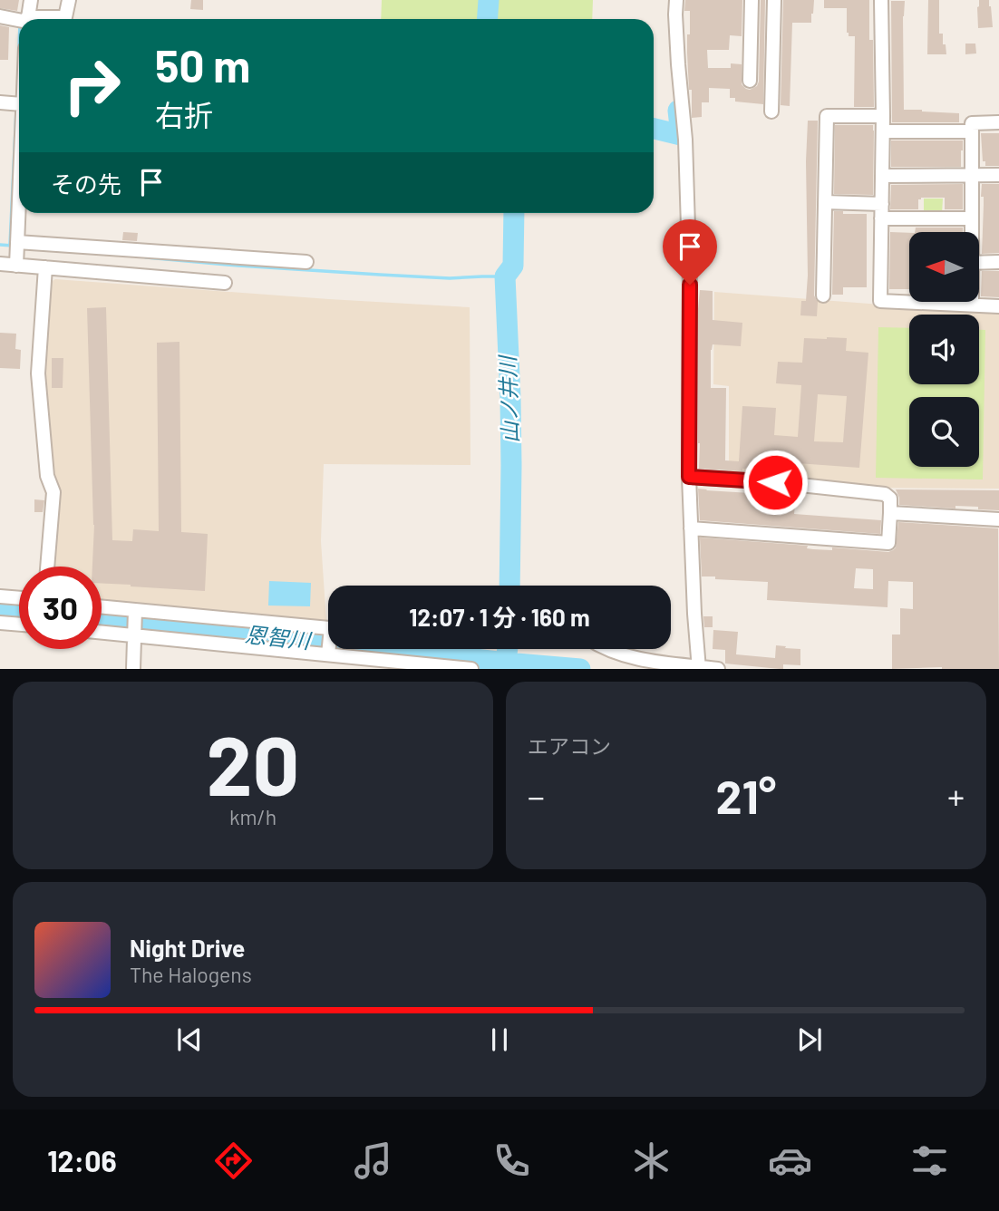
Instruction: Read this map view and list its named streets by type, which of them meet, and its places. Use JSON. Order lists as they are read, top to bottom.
{
  "water": ["山ノ井川", "恩智川"],
  "north": "left",
  "page": {
    "turn": ["50 m", "右折"],
    "then": "その先",
    "limit": "30",
    "trip": "12:07 · 1 分 · 160 m",
    "tile": [
      ["20", "km/h"],
      "エアコン"
    ],
    "heat": ["−", "21°", "+"],
    "song": ["Night Drive", "The Halogens"],
    "tabs": "12:06"
  }
}
